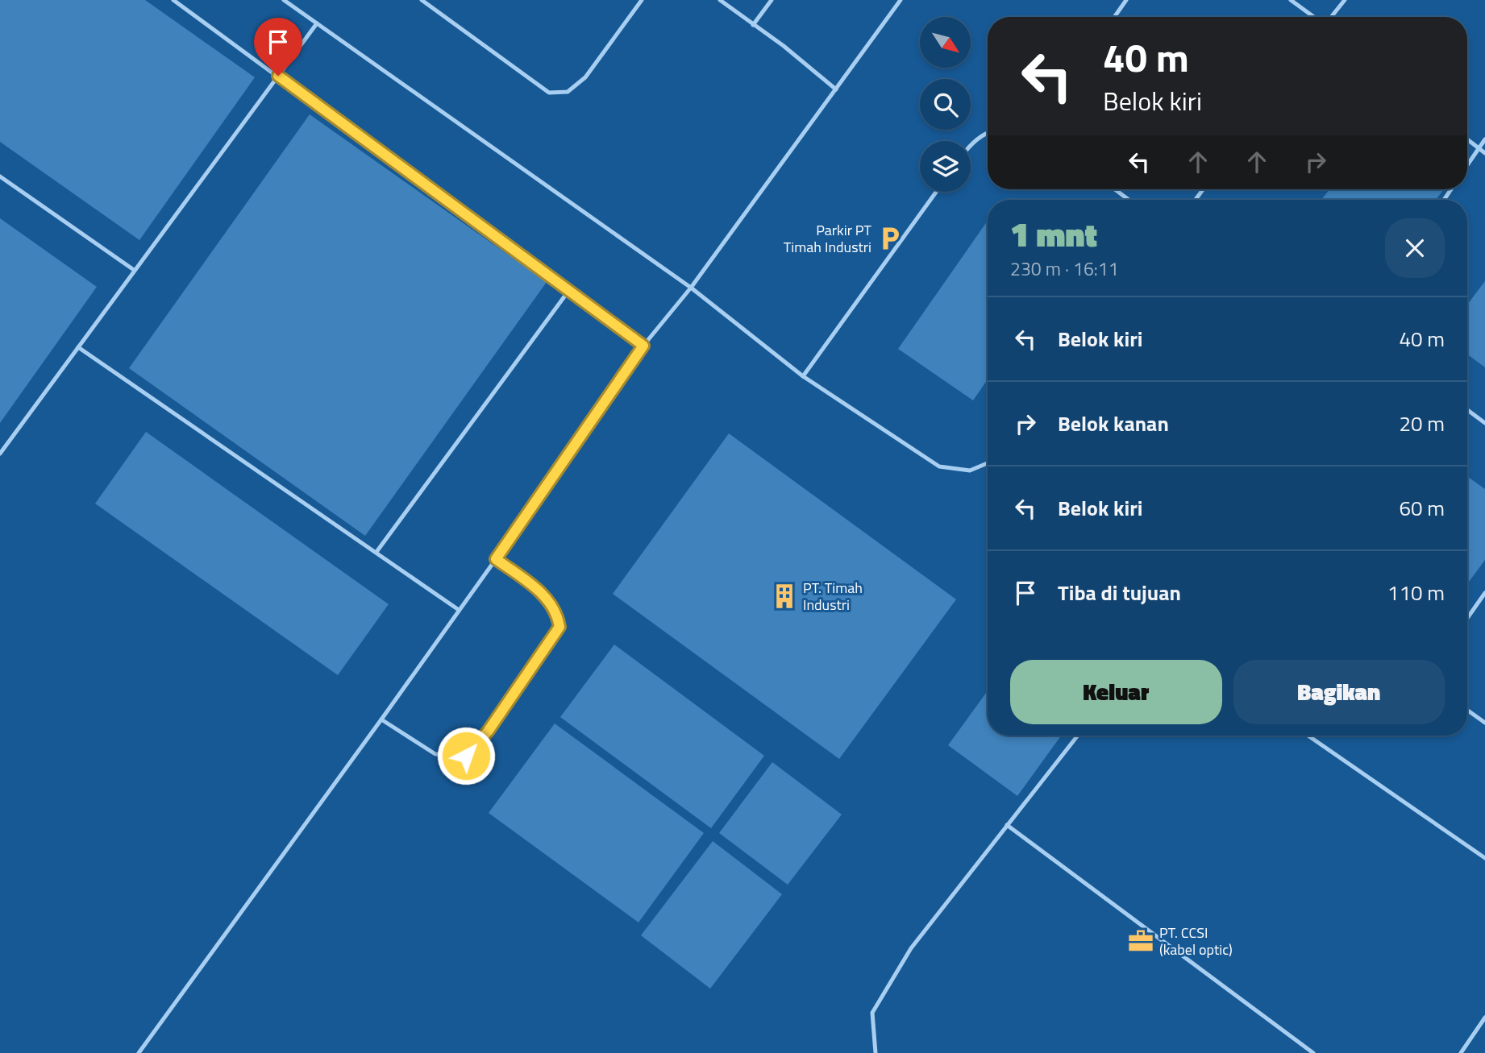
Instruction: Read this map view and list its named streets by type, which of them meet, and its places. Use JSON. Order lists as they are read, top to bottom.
{
  "places": {
    "parking": ["Parkir PT Timah Industri"],
    "building": ["PT. Timah Industri"],
    "office": ["PT. CCSI (kabel optic)"]
  },
  "north": "bottom right",
  "page": {
    "turn": ["40 m", "Belok kiri"],
    "heading": ["1 mnt", "230 m · 16:11"],
    "list": [
      {
        "name": "Belok kiri",
        "value": "40 m"
      },
      {
        "name": "Belok kanan",
        "value": "20 m"
      },
      {
        "name": "Belok kiri",
        "value": "60 m"
      },
      {
        "name": "Tiba di tujuan",
        "value": "110 m"
      }
    ],
    "buttons": ["Keluar", "Bagikan"]
  }
}
